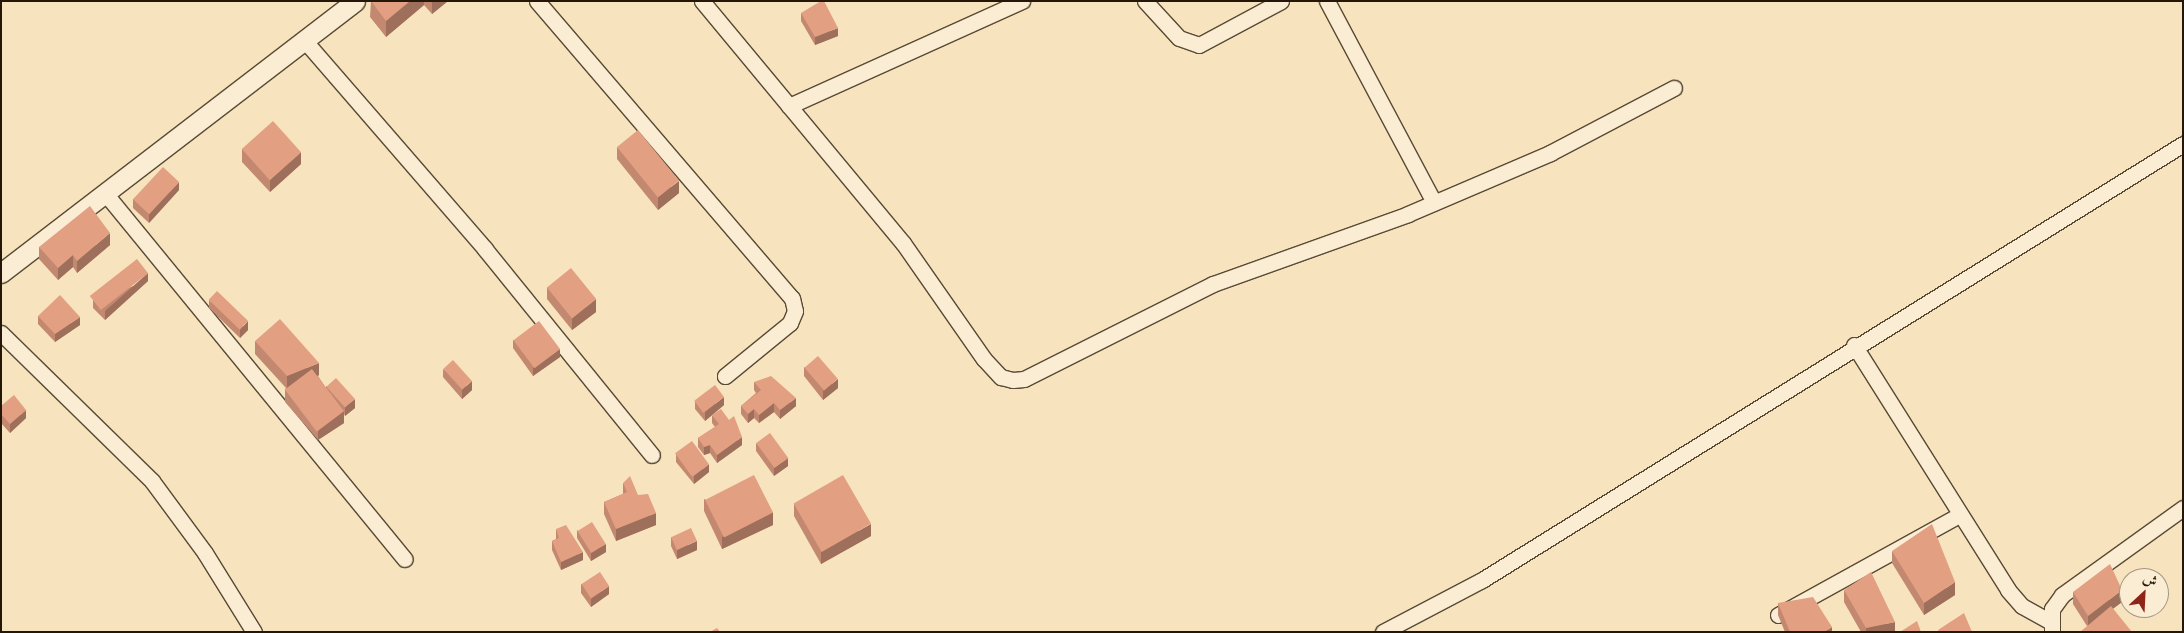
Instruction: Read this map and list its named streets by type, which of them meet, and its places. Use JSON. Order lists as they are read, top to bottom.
{
  "north": "top right"
}
